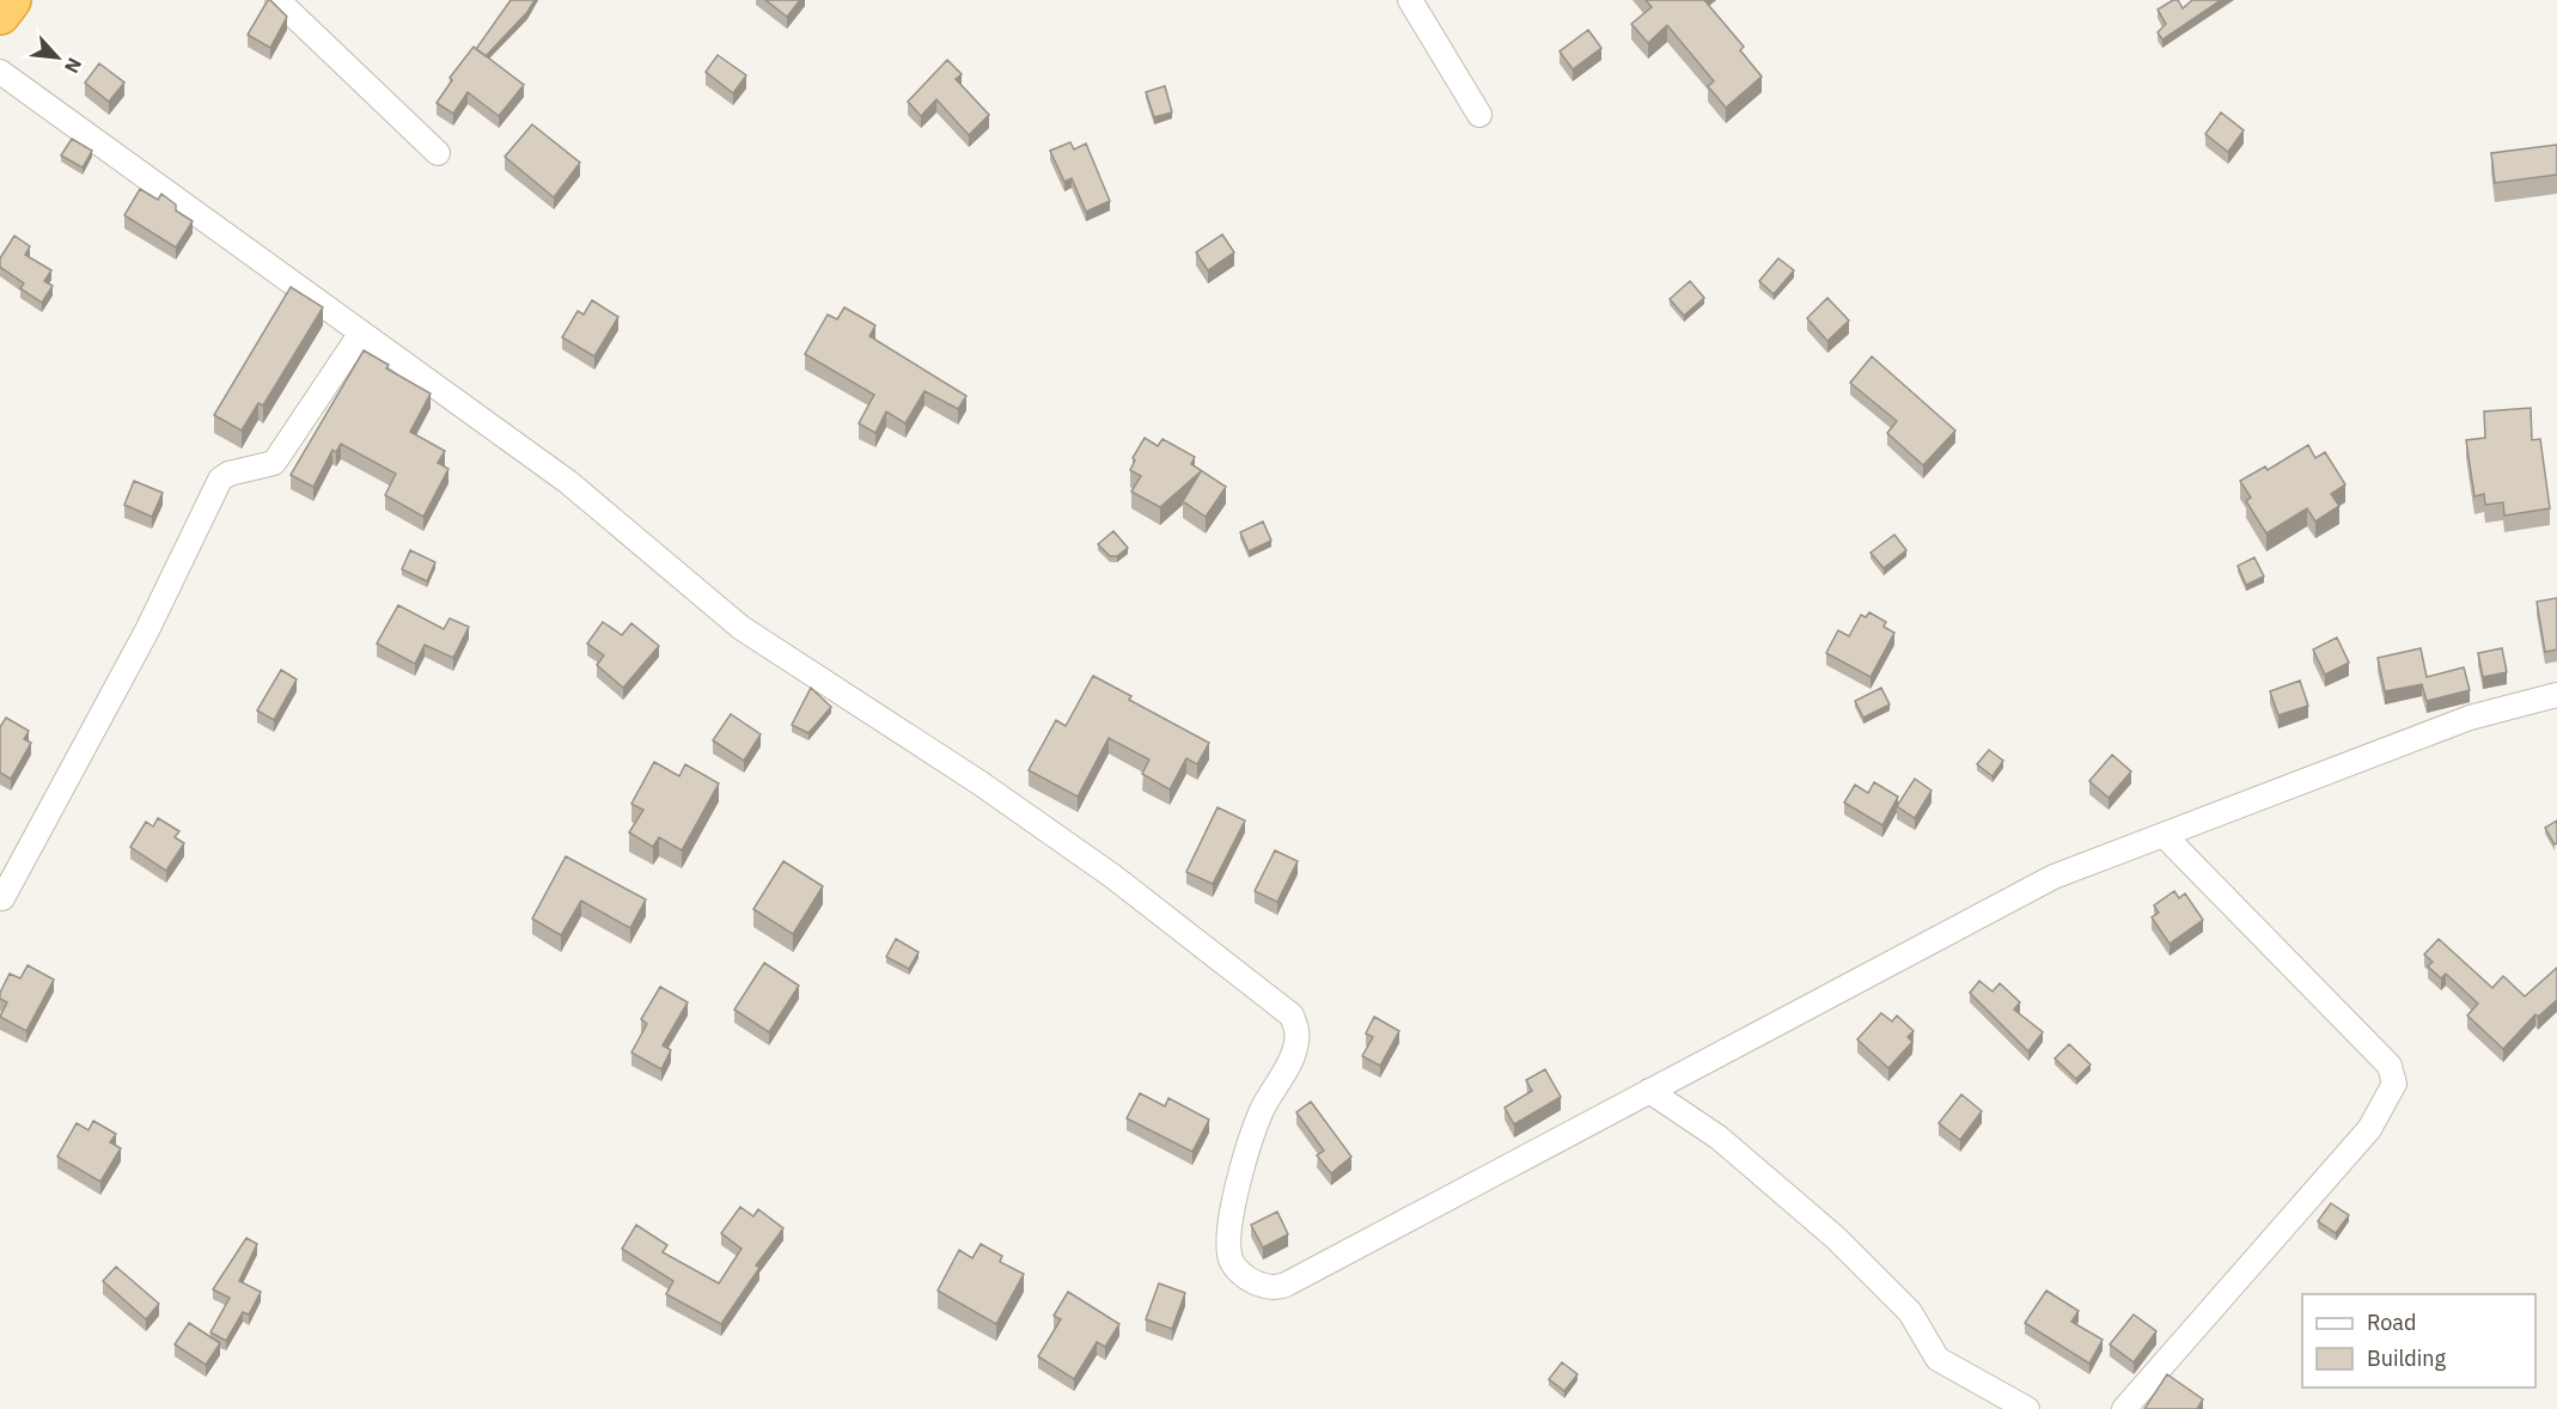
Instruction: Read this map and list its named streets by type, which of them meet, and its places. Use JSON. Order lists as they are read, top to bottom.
{
  "legend": ["Road", "Building"],
  "north": "bottom right"
}
